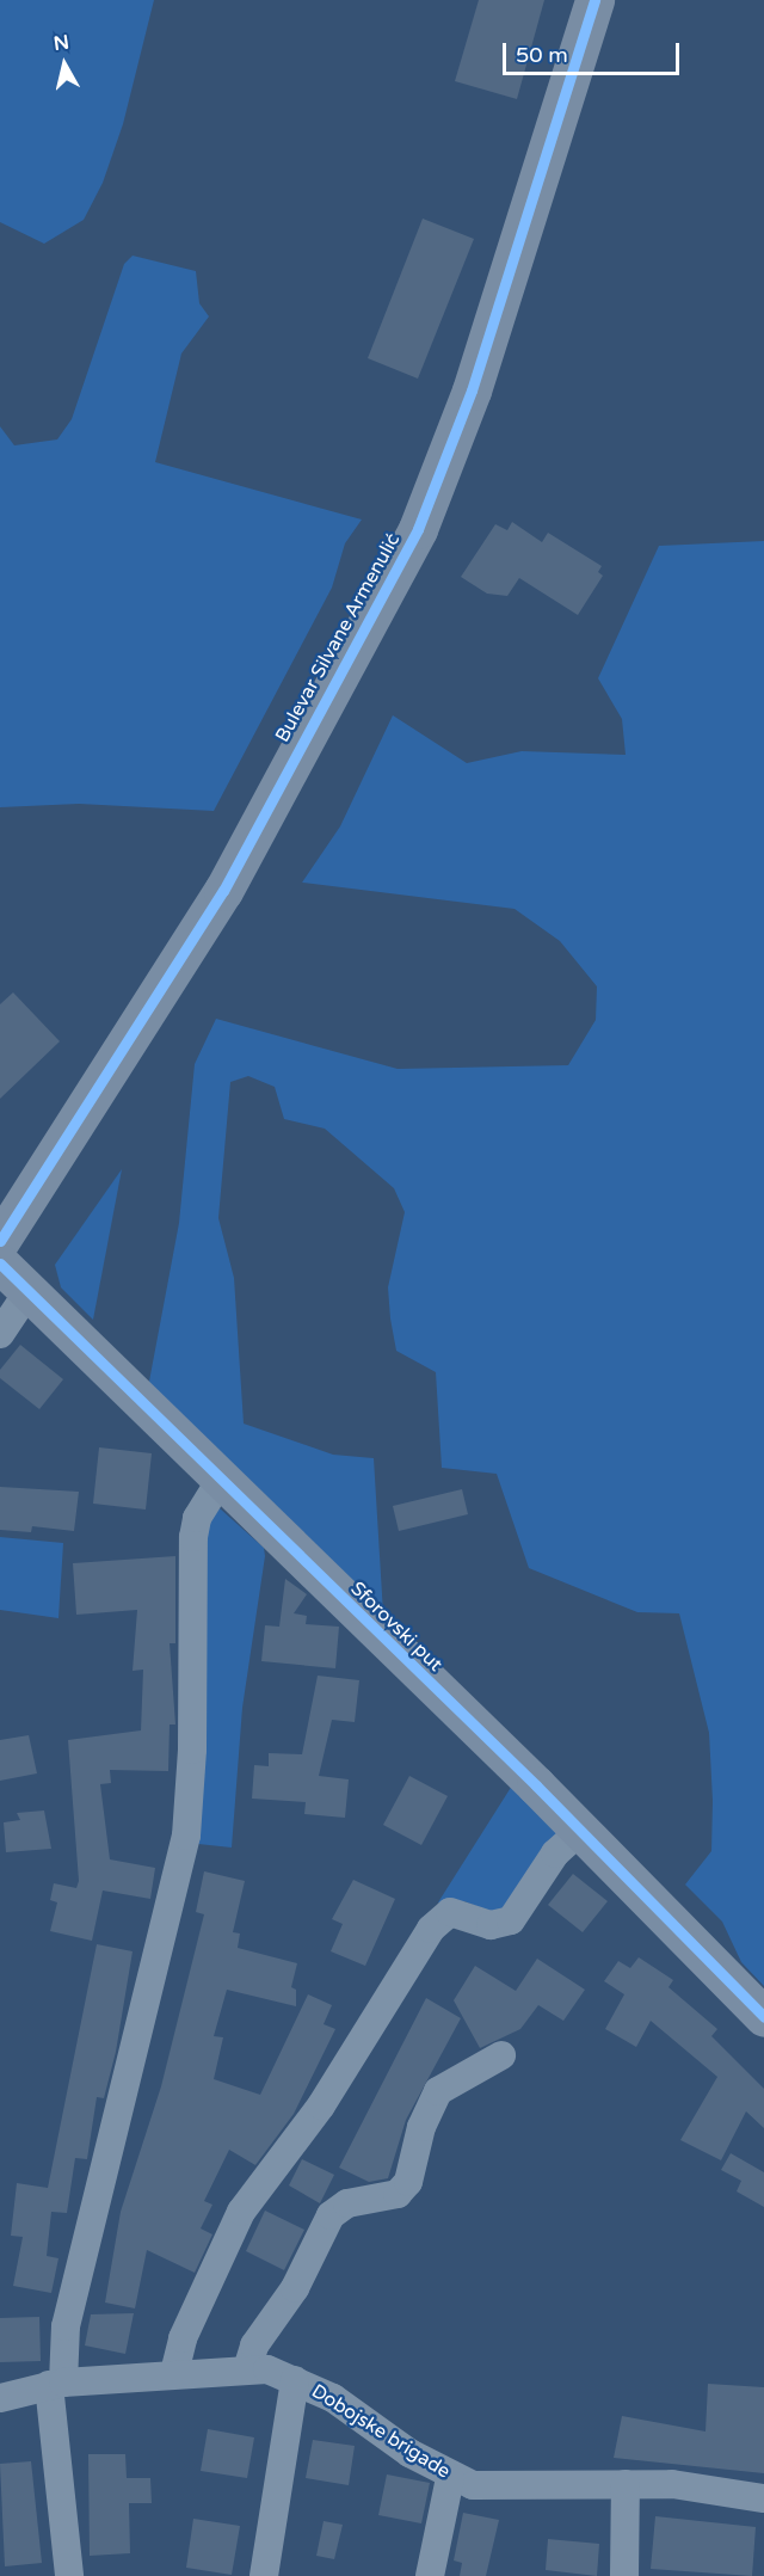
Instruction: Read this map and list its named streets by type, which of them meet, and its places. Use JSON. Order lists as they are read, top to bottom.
{
  "streets": {
    "street": ["Bulevar Silvane Armenulić", "Sforovski put", "Dobojske brigade"]
  },
  "scale_bar": "50 m",
  "north": "top"
}
